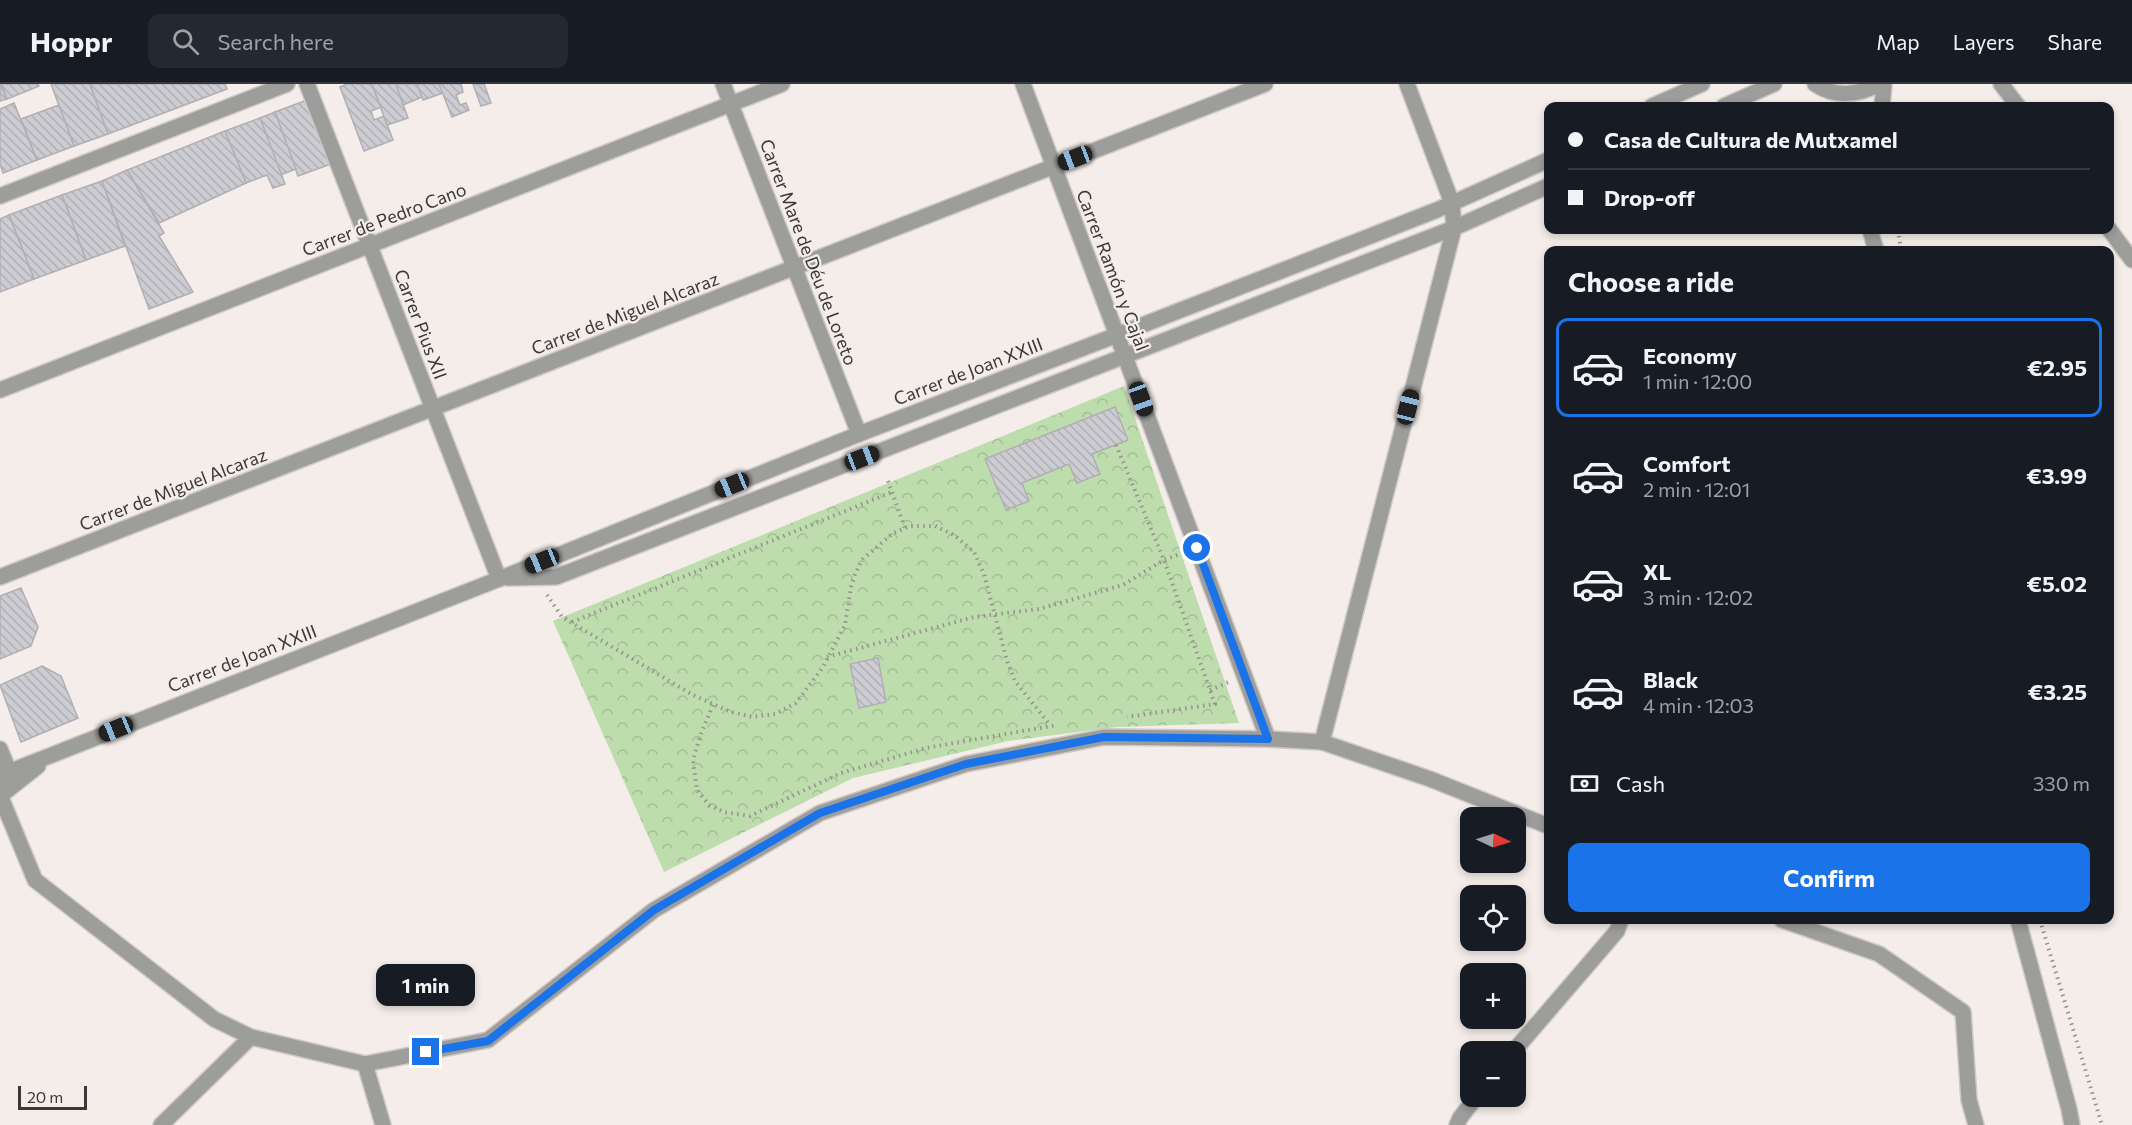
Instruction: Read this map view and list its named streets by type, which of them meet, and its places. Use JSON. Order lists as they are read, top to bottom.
{
  "streets": {
    "street": [
      "Carrer de Pedro Cano",
      "Carrer Mare de Déu de Loreto",
      "Carrer Ramón y Cajal",
      "Carrer de Miguel Alcaraz",
      "Carrer Pius XII",
      "Carrer de Joan XXIII"
    ]
  },
  "crossings": [
    ["Carrer de Pedro Cano", "Carrer Mare de Déu de Loreto"],
    ["Carrer de Pedro Cano", "Carrer Pius XII"],
    ["Carrer Mare de Déu de Loreto", "Carrer de Miguel Alcaraz"],
    ["Carrer Mare de Déu de Loreto", "Carrer de Joan XXIII"],
    ["Carrer Ramón y Cajal", "Carrer de Miguel Alcaraz"],
    ["Carrer Ramón y Cajal", "Carrer de Joan XXIII"],
    ["Carrer de Miguel Alcaraz", "Carrer Pius XII"],
    ["Carrer Pius XII", "Carrer de Joan XXIII"]
  ],
  "scale_bar": "20 m",
  "north": "right",
  "page": {
    "header": "Hoppr",
    "search": "Search here",
    "nav": ["Map", "Layers", "Share"],
    "banner": ["Casa de Cultura de Mutxamel", "Drop-off"],
    "heading": "Choose a ride",
    "list": [
      {
        "name": "Economy",
        "note": "1 min · 12:00",
        "value": "€2.95"
      },
      {
        "name": "Comfort",
        "note": "2 min · 12:01",
        "value": "€3.99"
      },
      {
        "name": "XL",
        "note": "3 min · 12:02",
        "value": "€5.02"
      },
      {
        "name": "Black",
        "note": "4 min · 12:03",
        "value": "€3.25"
      }
    ],
    "pay": ["Cash", "330 m"],
    "map_buttons": ["+", "−"],
    "buttons": "Confirm",
    "bubble": "1 min",
    "scale": "20 m"
  }
}
